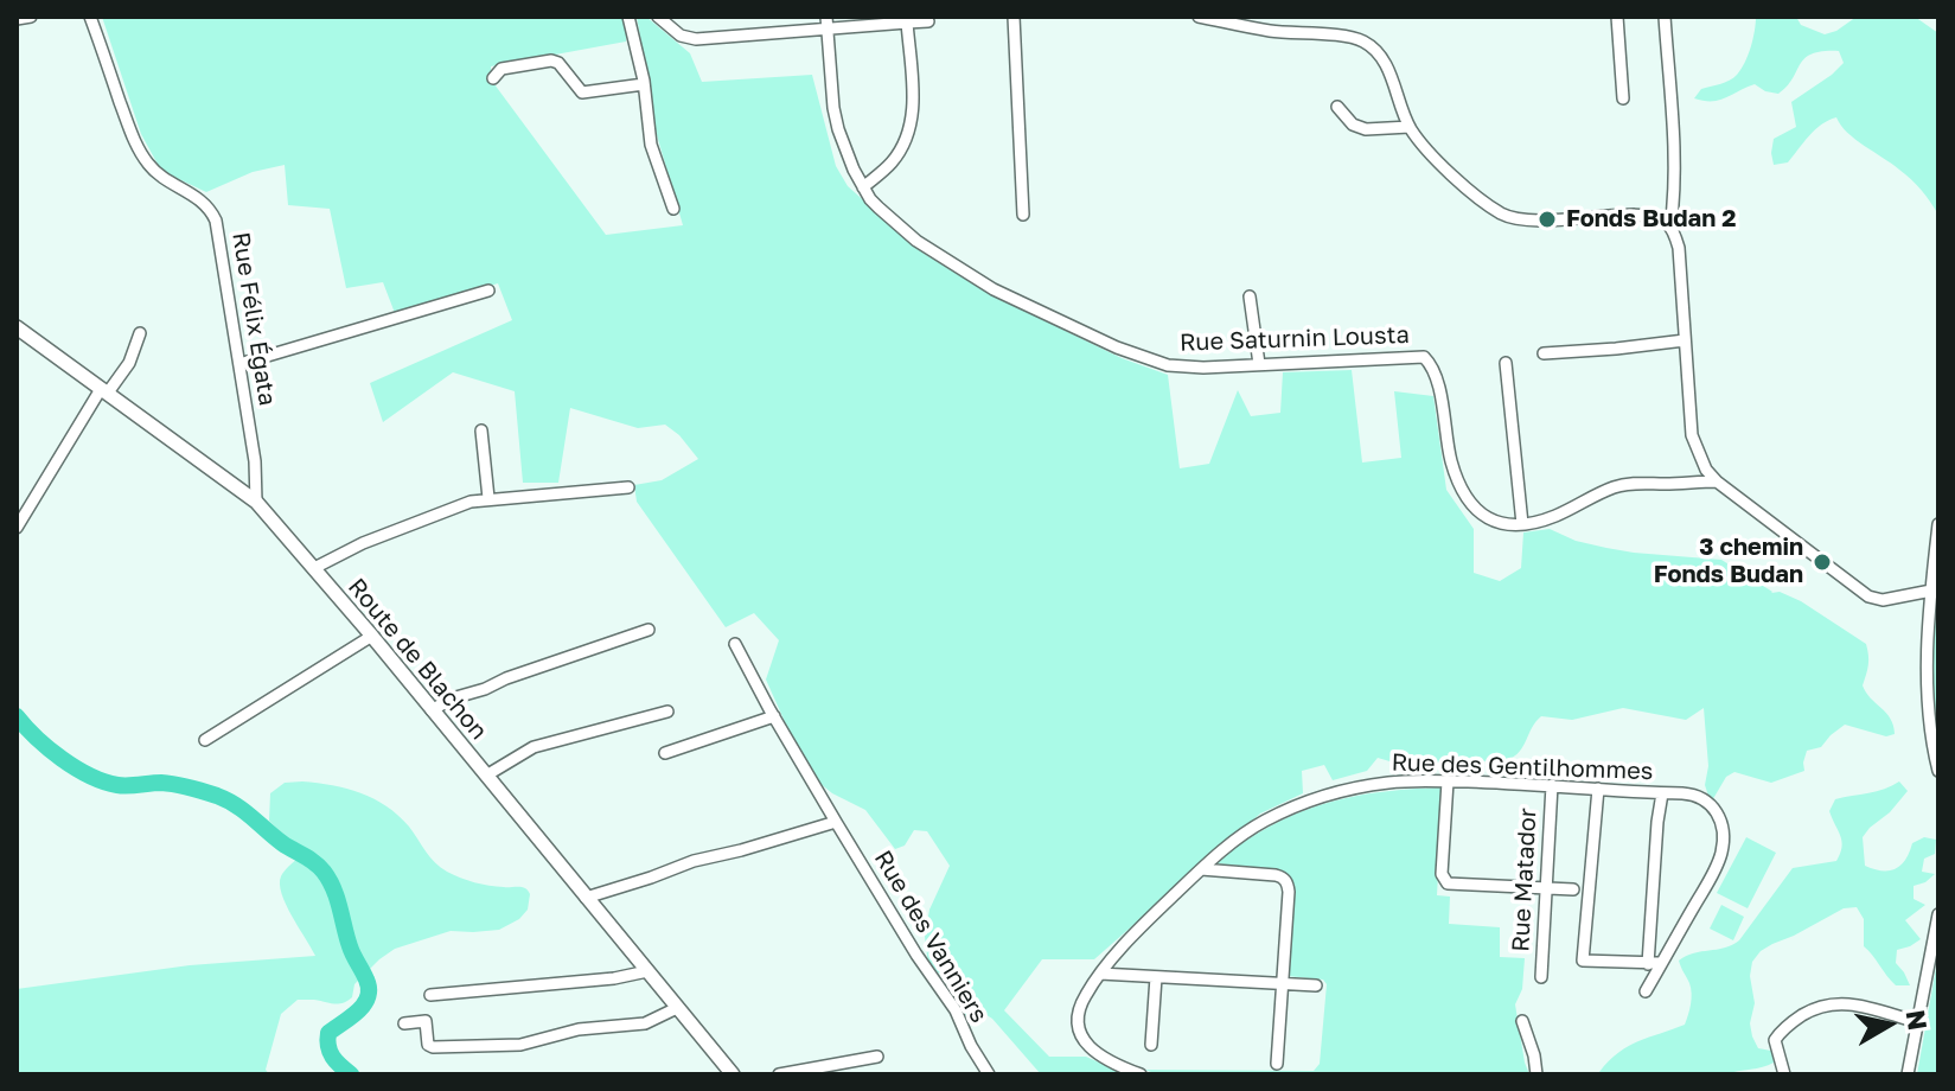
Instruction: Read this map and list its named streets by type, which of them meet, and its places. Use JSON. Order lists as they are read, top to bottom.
{
  "streets": {
    "street": [
      "Rue Félix Égata",
      "Rue Saturnin Lousta",
      "Route de Blachon",
      "Rue des Gentilhommes",
      "Rue Matador",
      "Rue des Vanniers"
    ]
  },
  "crossings": [
    ["Rue Félix Égata", "Route de Blachon"],
    ["Rue des Gentilhommes", "Rue Matador"]
  ],
  "places": ["Fonds Budan 2", "3 chemin Fonds Budan"],
  "north": "right"
}
